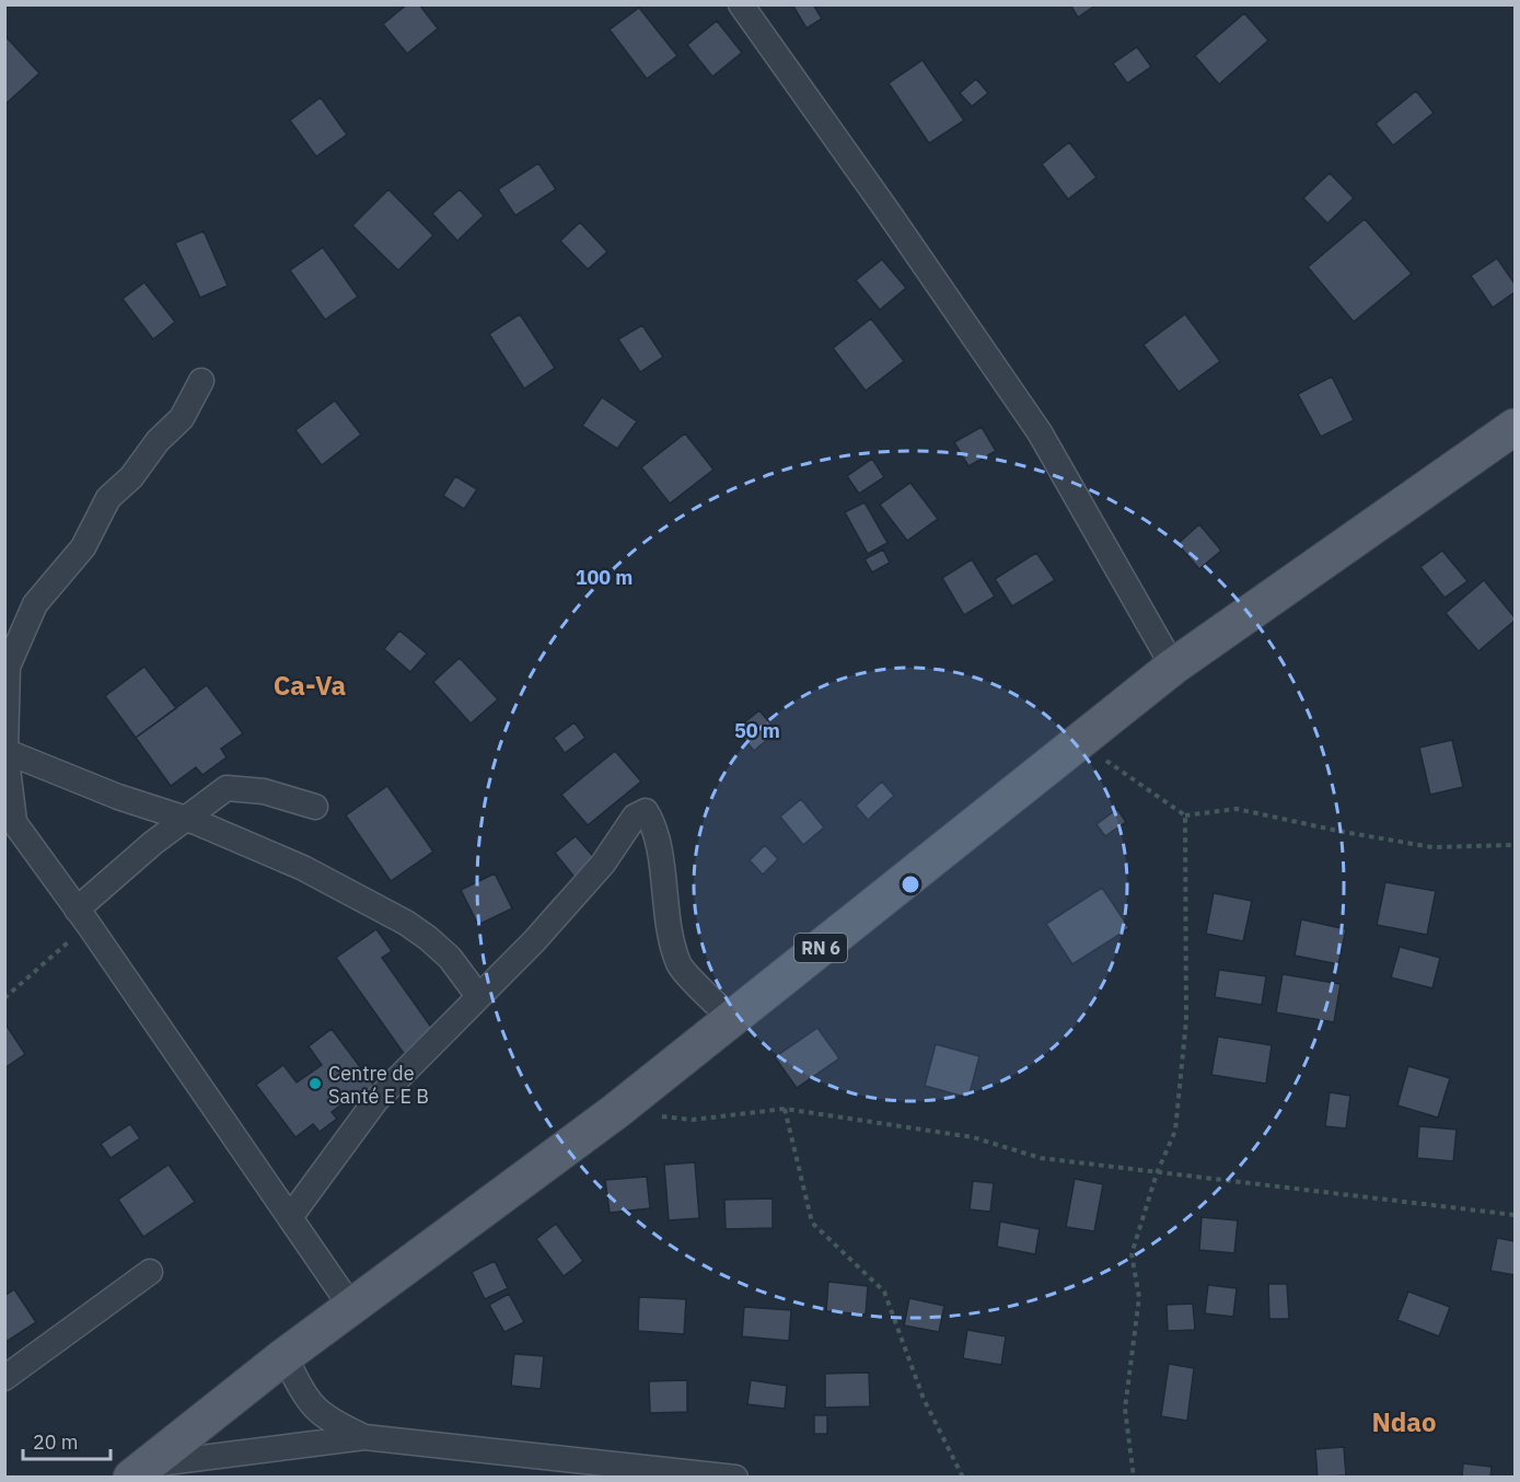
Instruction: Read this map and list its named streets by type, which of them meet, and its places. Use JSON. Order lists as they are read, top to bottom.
{
  "streets": {
    "main road": ["RN 6"]
  },
  "districts": ["Ca-Va", "Ndao"],
  "places": ["Centre de Santé E E B"],
  "scale_bar": "20 m",
  "rings": ["100 m", "50 m"]
}
